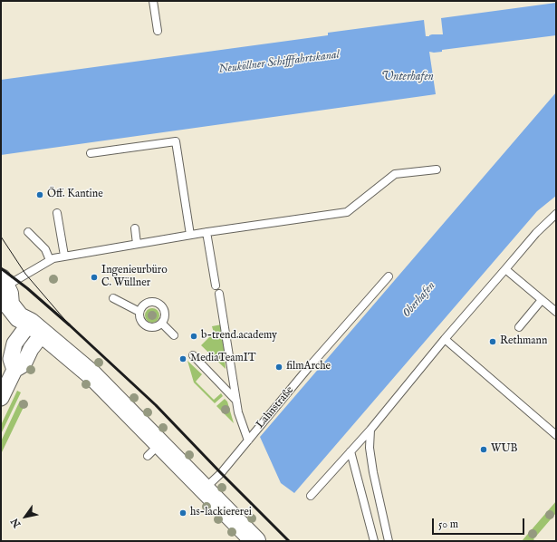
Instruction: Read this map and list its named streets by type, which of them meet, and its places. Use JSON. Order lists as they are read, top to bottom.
{
  "streets": {
    "lane": ["Lahnstraße"]
  },
  "water": ["Neuköllner Schifffahrtskanal", "Unterhafen", "Oberhafen"],
  "places": [
    "Öff. Kantine",
    "Ingenieurbüro C. Wüllner",
    "b-trend.academy",
    "Rethmann",
    "MediaTeamIT",
    "filmArche",
    "WUB",
    "hs-lackiererei"
  ],
  "scale_bar": "50 m",
  "north": "bottom left"
}
